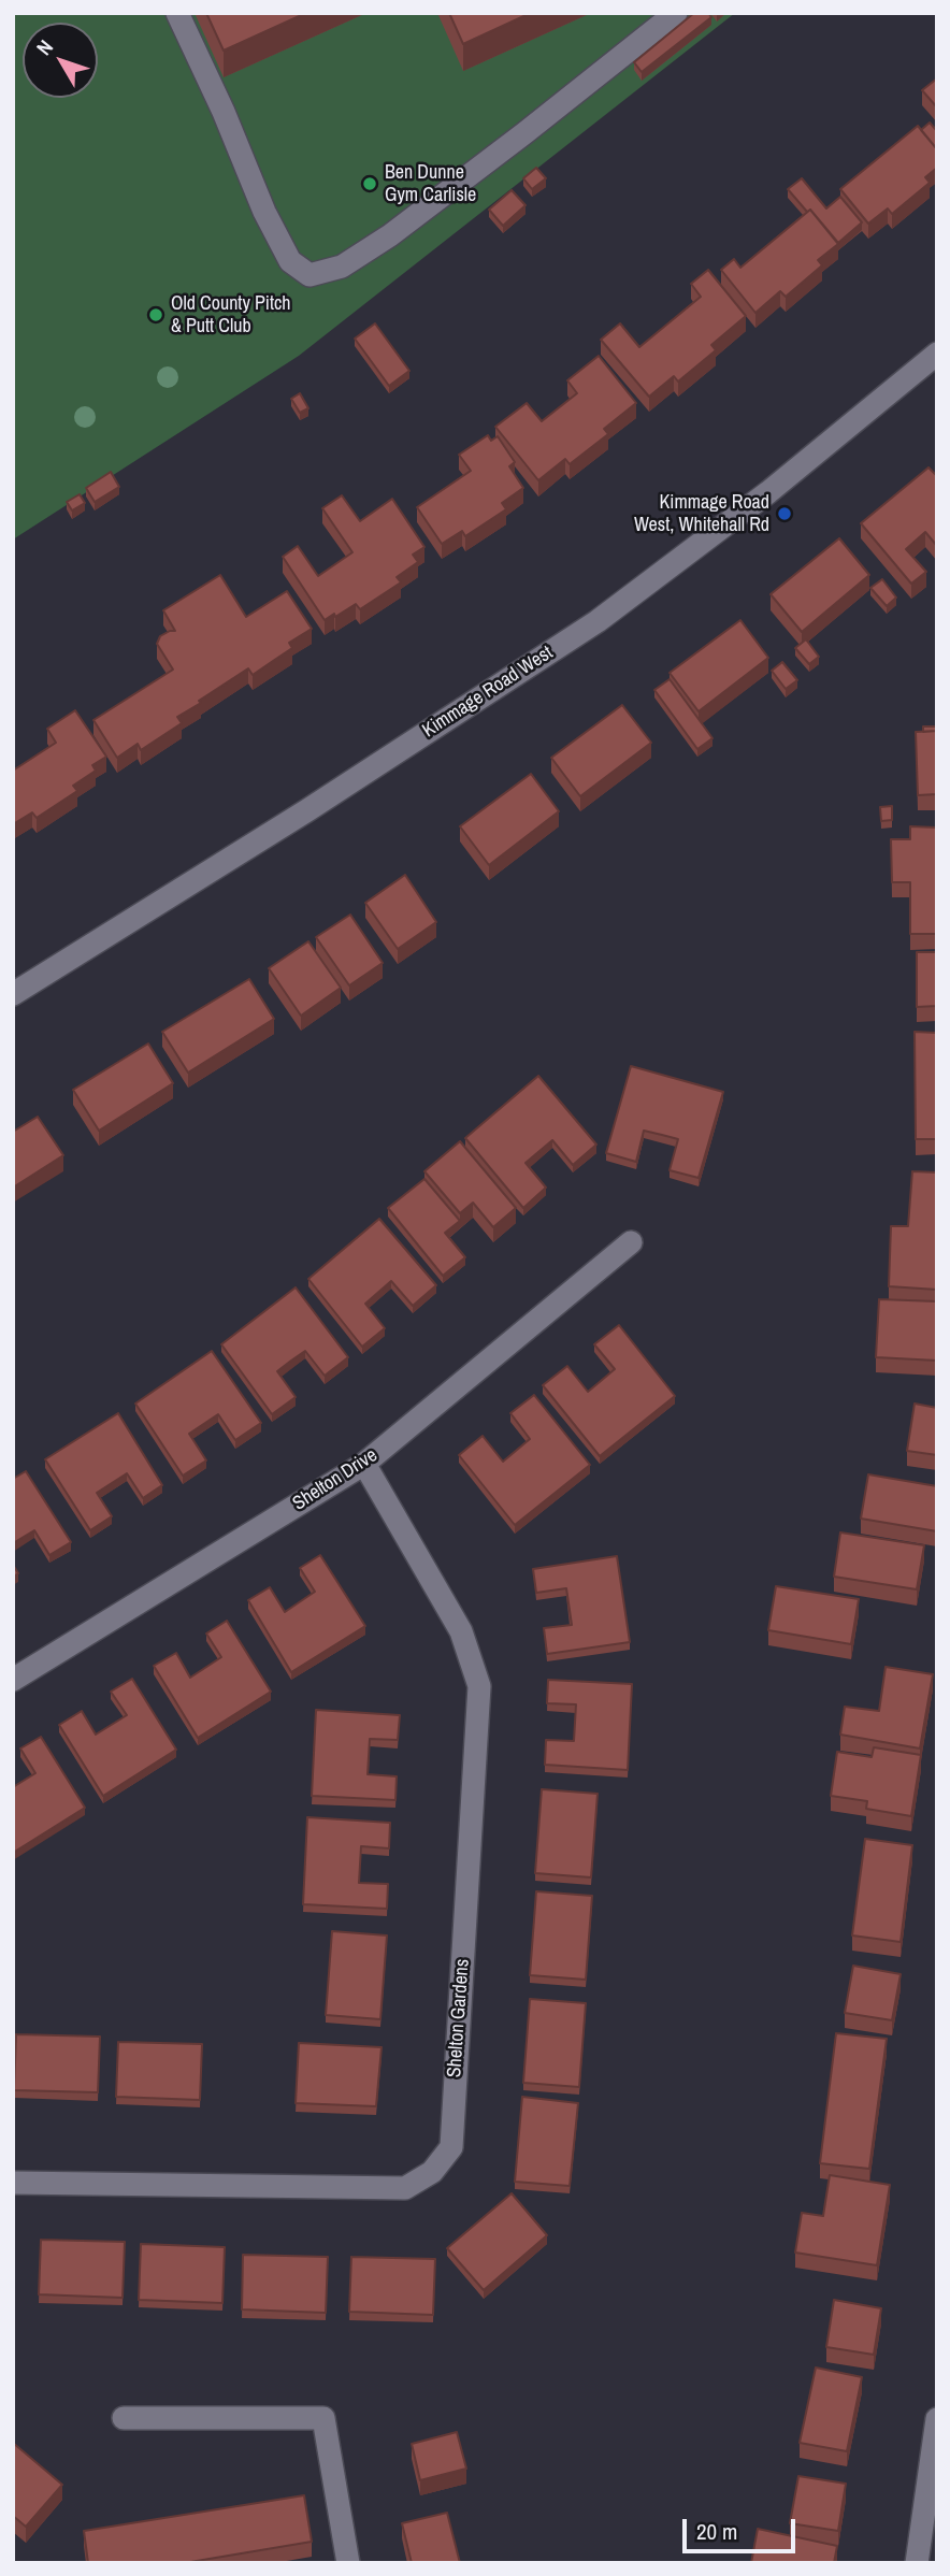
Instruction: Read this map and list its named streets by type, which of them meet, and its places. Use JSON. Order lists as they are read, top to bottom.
{
  "streets": {
    "street": ["Kimmage Road West", "Shelton Drive", "Shelton Gardens"]
  },
  "crossings": [
    ["Shelton Drive", "Shelton Gardens"]
  ],
  "places": ["Ben Dunne Gym Carlisle", "Old County Pitch & Putt Club", "Kimmage Road West, Whitehall Rd"],
  "scale_bar": "20 m",
  "north": "top left"
}
